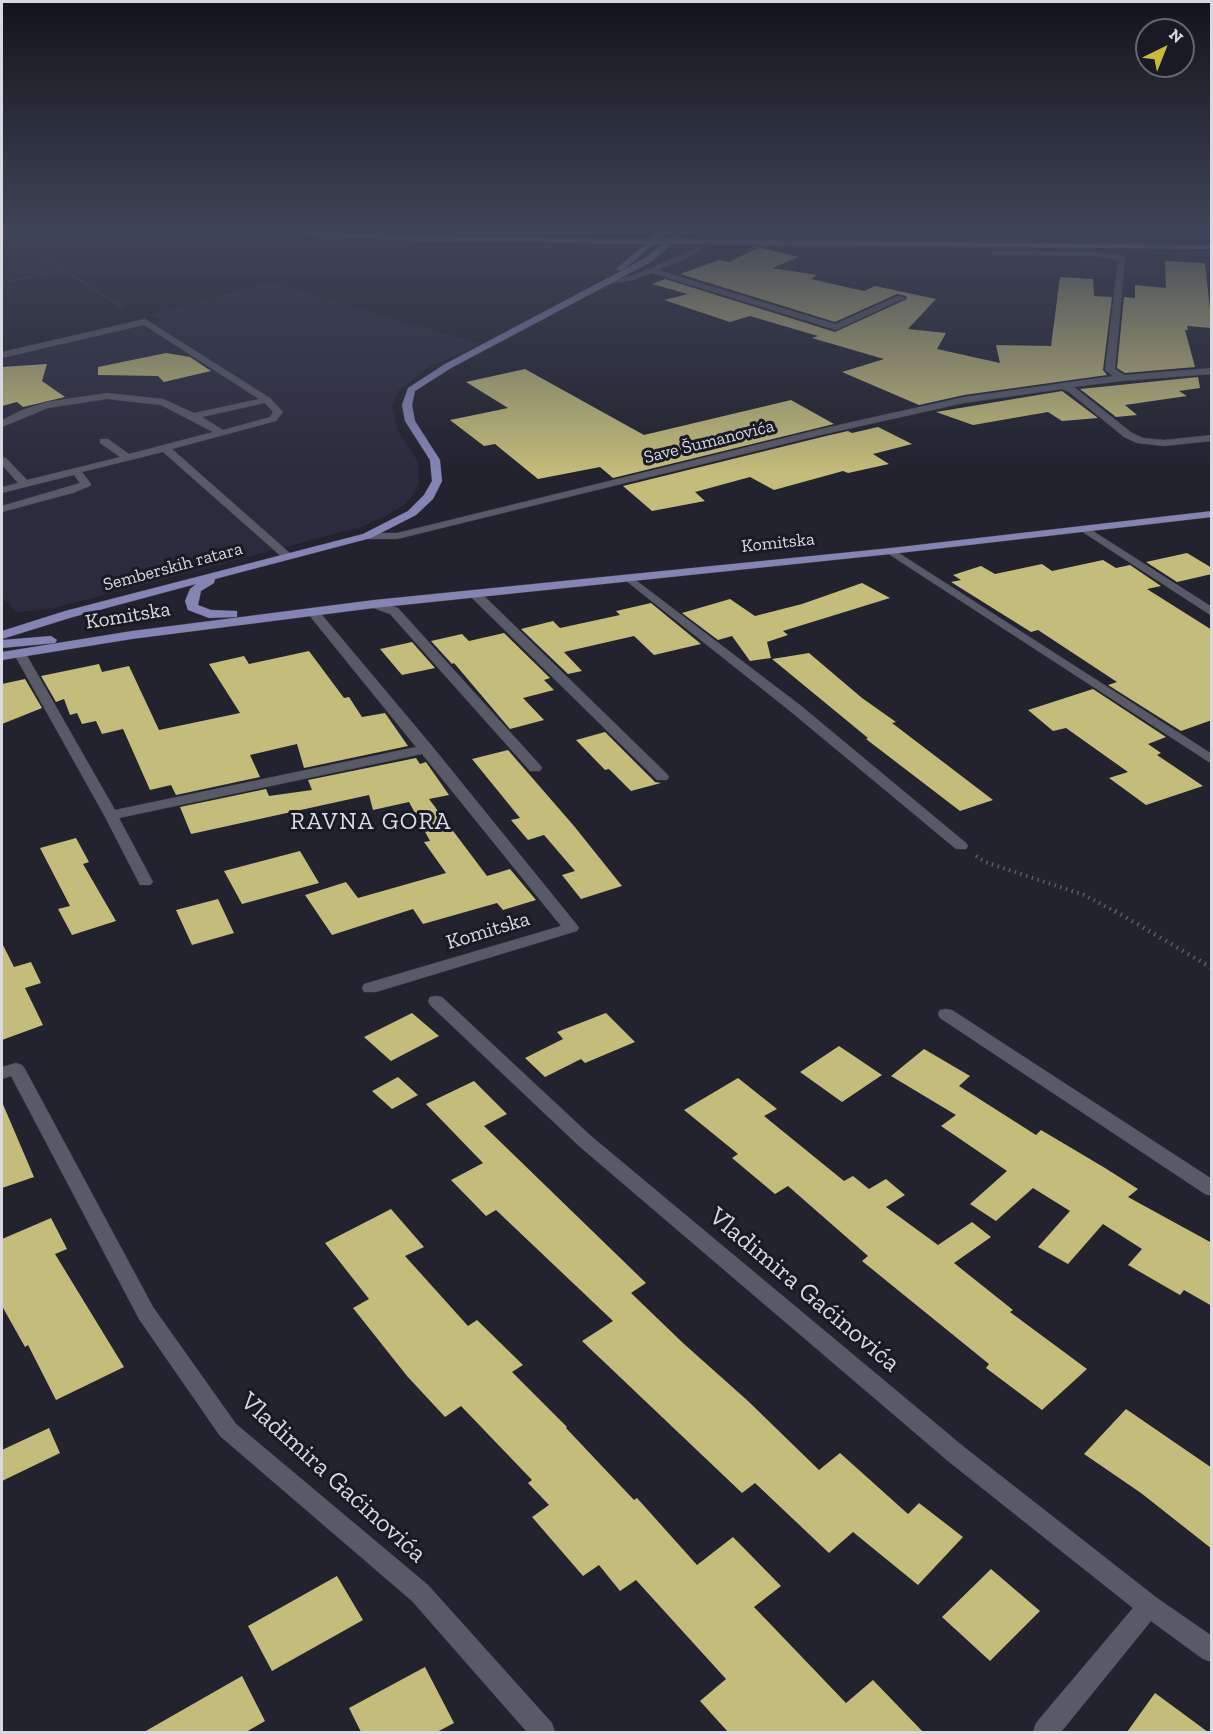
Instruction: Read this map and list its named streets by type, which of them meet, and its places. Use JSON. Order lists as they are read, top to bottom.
{
  "streets": {
    "main road": ["Komitska", "Semberskih ratara"],
    "street": ["Save Šumanovića", "Vladimira Gaćinovića"]
  },
  "crossings": [
    ["Save Šumanovića", "Semberskih ratara"],
    ["Komitska", "Semberskih ratara"]
  ],
  "districts": ["RAVNA GORA"],
  "north": "top right"
}
